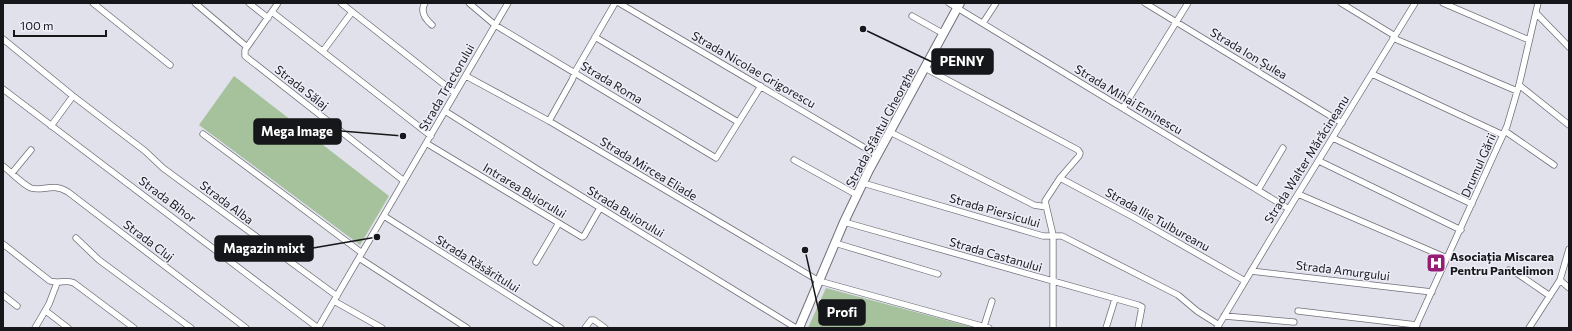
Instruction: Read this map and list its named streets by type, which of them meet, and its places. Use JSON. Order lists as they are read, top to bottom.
{
  "streets": {
    "street": [
      "Strada Ion Șulea",
      "Strada Nicolae Grigorescu",
      "Strada Roma",
      "Strada Sălaj",
      "Strada Tractorului",
      "Strada Mihai Eminescu",
      "Strada Sfântul Gheorghe",
      "Strada Walter Mărăcineanu",
      "Drumul Gării",
      "Strada Mircea Eliade",
      "Intrarea Bujorului",
      "Strada Bihor",
      "Strada Alba",
      "Strada Piersicului",
      "Strada Bujorului",
      "Strada Ilie Tulbureanu",
      "Strada Cluj",
      "Strada Castanului",
      "Strada Răsăritului",
      "Strada Amurgului"
    ]
  },
  "crossings": [
    ["Strada Ion Șulea", "Strada Walter Mărăcineanu"],
    ["Strada Nicolae Grigorescu", "Strada Sfântul Gheorghe"],
    ["Strada Roma", "Strada Tractorului"],
    ["Strada Sălaj", "Strada Tractorului"],
    ["Strada Tractorului", "Strada Mircea Eliade"],
    ["Strada Tractorului", "Intrarea Bujorului"],
    ["Strada Tractorului", "Strada Bihor"],
    ["Strada Tractorului", "Strada Alba"],
    ["Strada Tractorului", "Strada Bujorului"],
    ["Strada Tractorului", "Strada Răsăritului"],
    ["Strada Mihai Eminescu", "Strada Sfântul Gheorghe"],
    ["Strada Mihai Eminescu", "Strada Walter Mărăcineanu"],
    ["Strada Sfântul Gheorghe", "Strada Mircea Eliade"],
    ["Strada Sfântul Gheorghe", "Strada Piersicului"],
    ["Strada Sfântul Gheorghe", "Strada Bujorului"],
    ["Strada Sfântul Gheorghe", "Strada Castanului"],
    ["Strada Walter Mărăcineanu", "Strada Piersicului"],
    ["Strada Walter Mărăcineanu", "Strada Ilie Tulbureanu"],
    ["Strada Walter Mărăcineanu", "Strada Amurgului"],
    ["Drumul Gării", "Strada Amurgului"],
    ["Intrarea Bujorului", "Strada Bujorului"]
  ],
  "places": {
    "other": [
      "PENNY",
      "Mega Image",
      "Magazin mixt",
      "Profi"
    ],
    "hospital": ["Asociația Miscarea Pentru Pantelimon"]
  },
  "scale_bar": "100 m"
}
